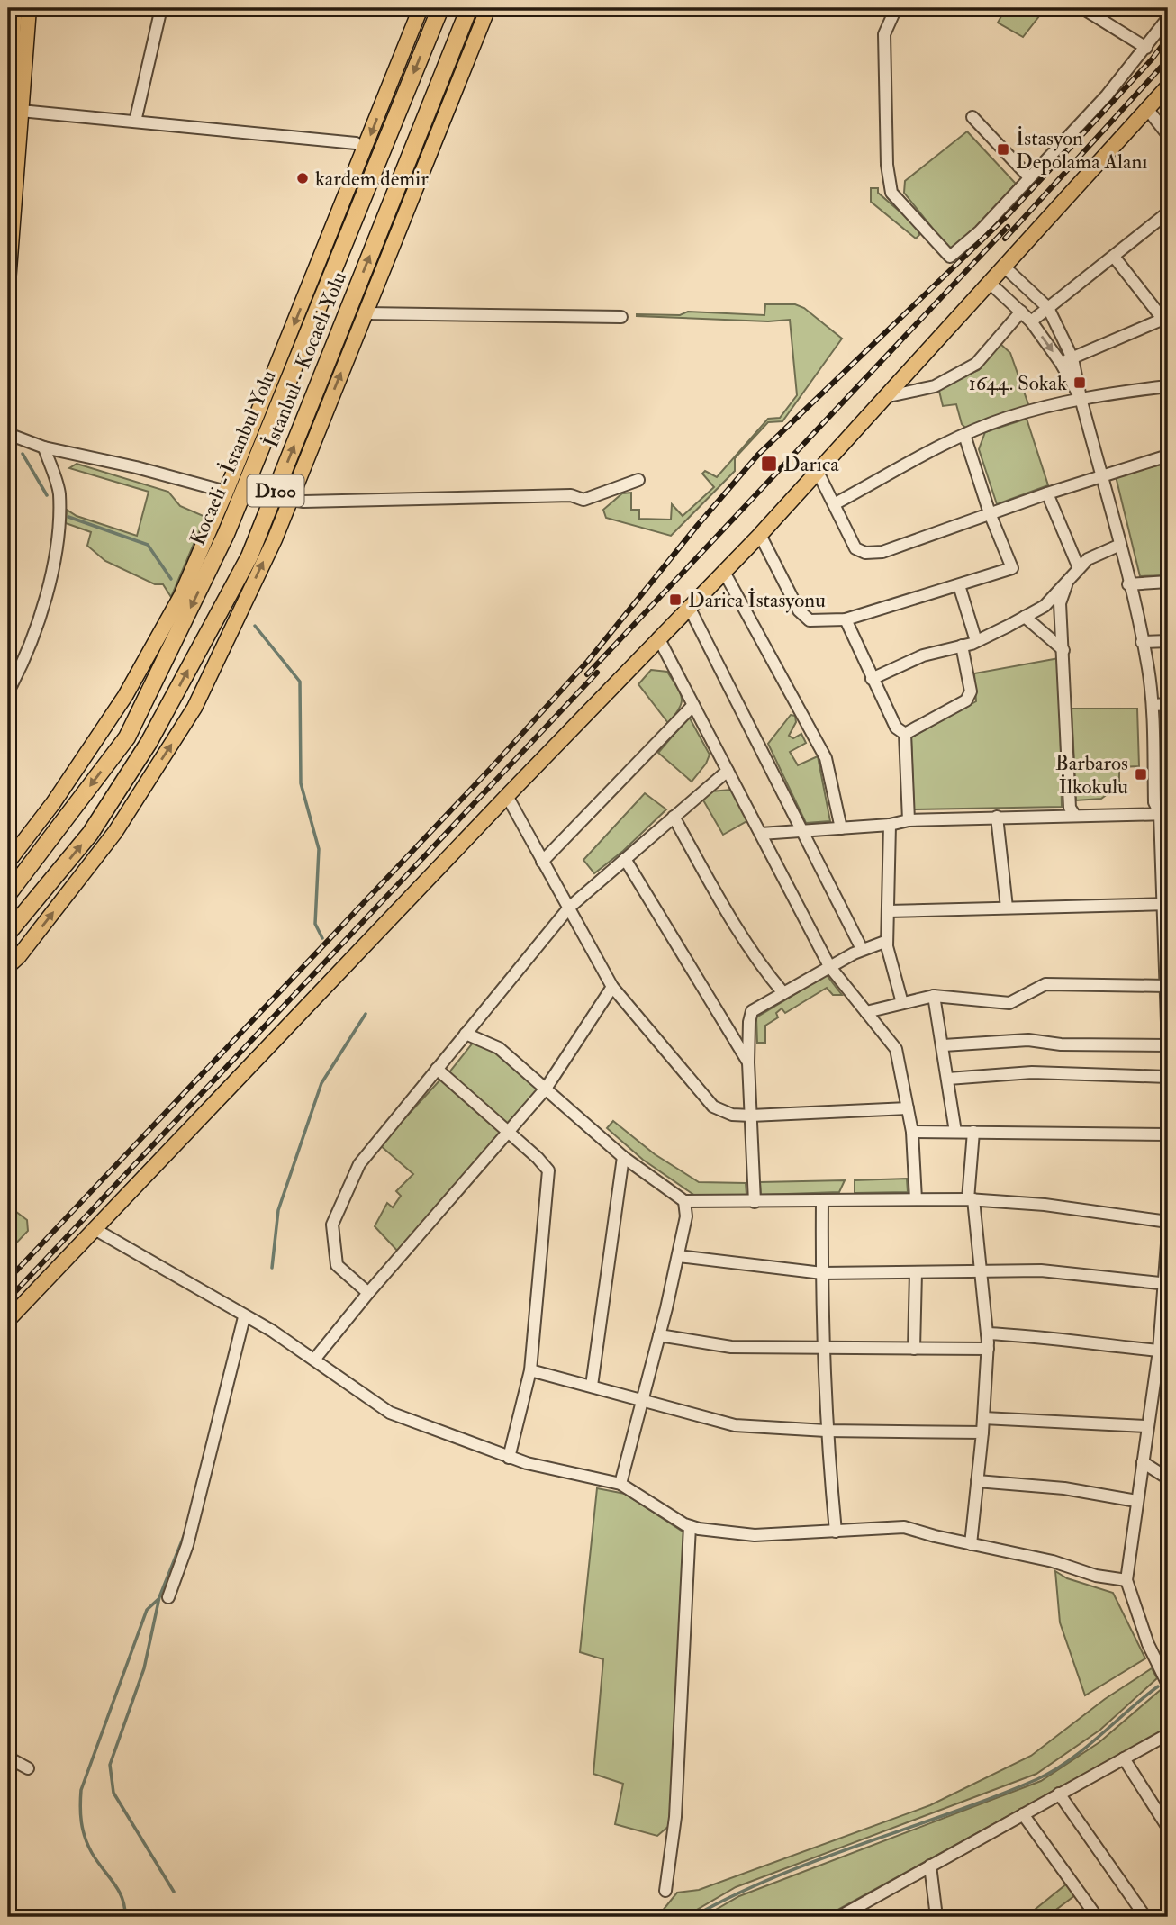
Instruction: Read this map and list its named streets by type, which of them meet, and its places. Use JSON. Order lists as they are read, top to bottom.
{
  "streets": {
    "highway": ["İstanbul - Kocaeli Yolu", "Kocaeli - İstanbul Yolu", "D100"]
  },
  "one_way": ["İstanbul - Kocaeli Yolu", "Kocaeli - İstanbul Yolu"],
  "places": {
    "transit": [
      "İstasyon Depolama Alanı",
      "1644. Sokak",
      "Darıca",
      "Darica İstasyonu",
      "Barbaros İlkokulu"
    ],
    "other": ["kardem demir"]
  }
}
